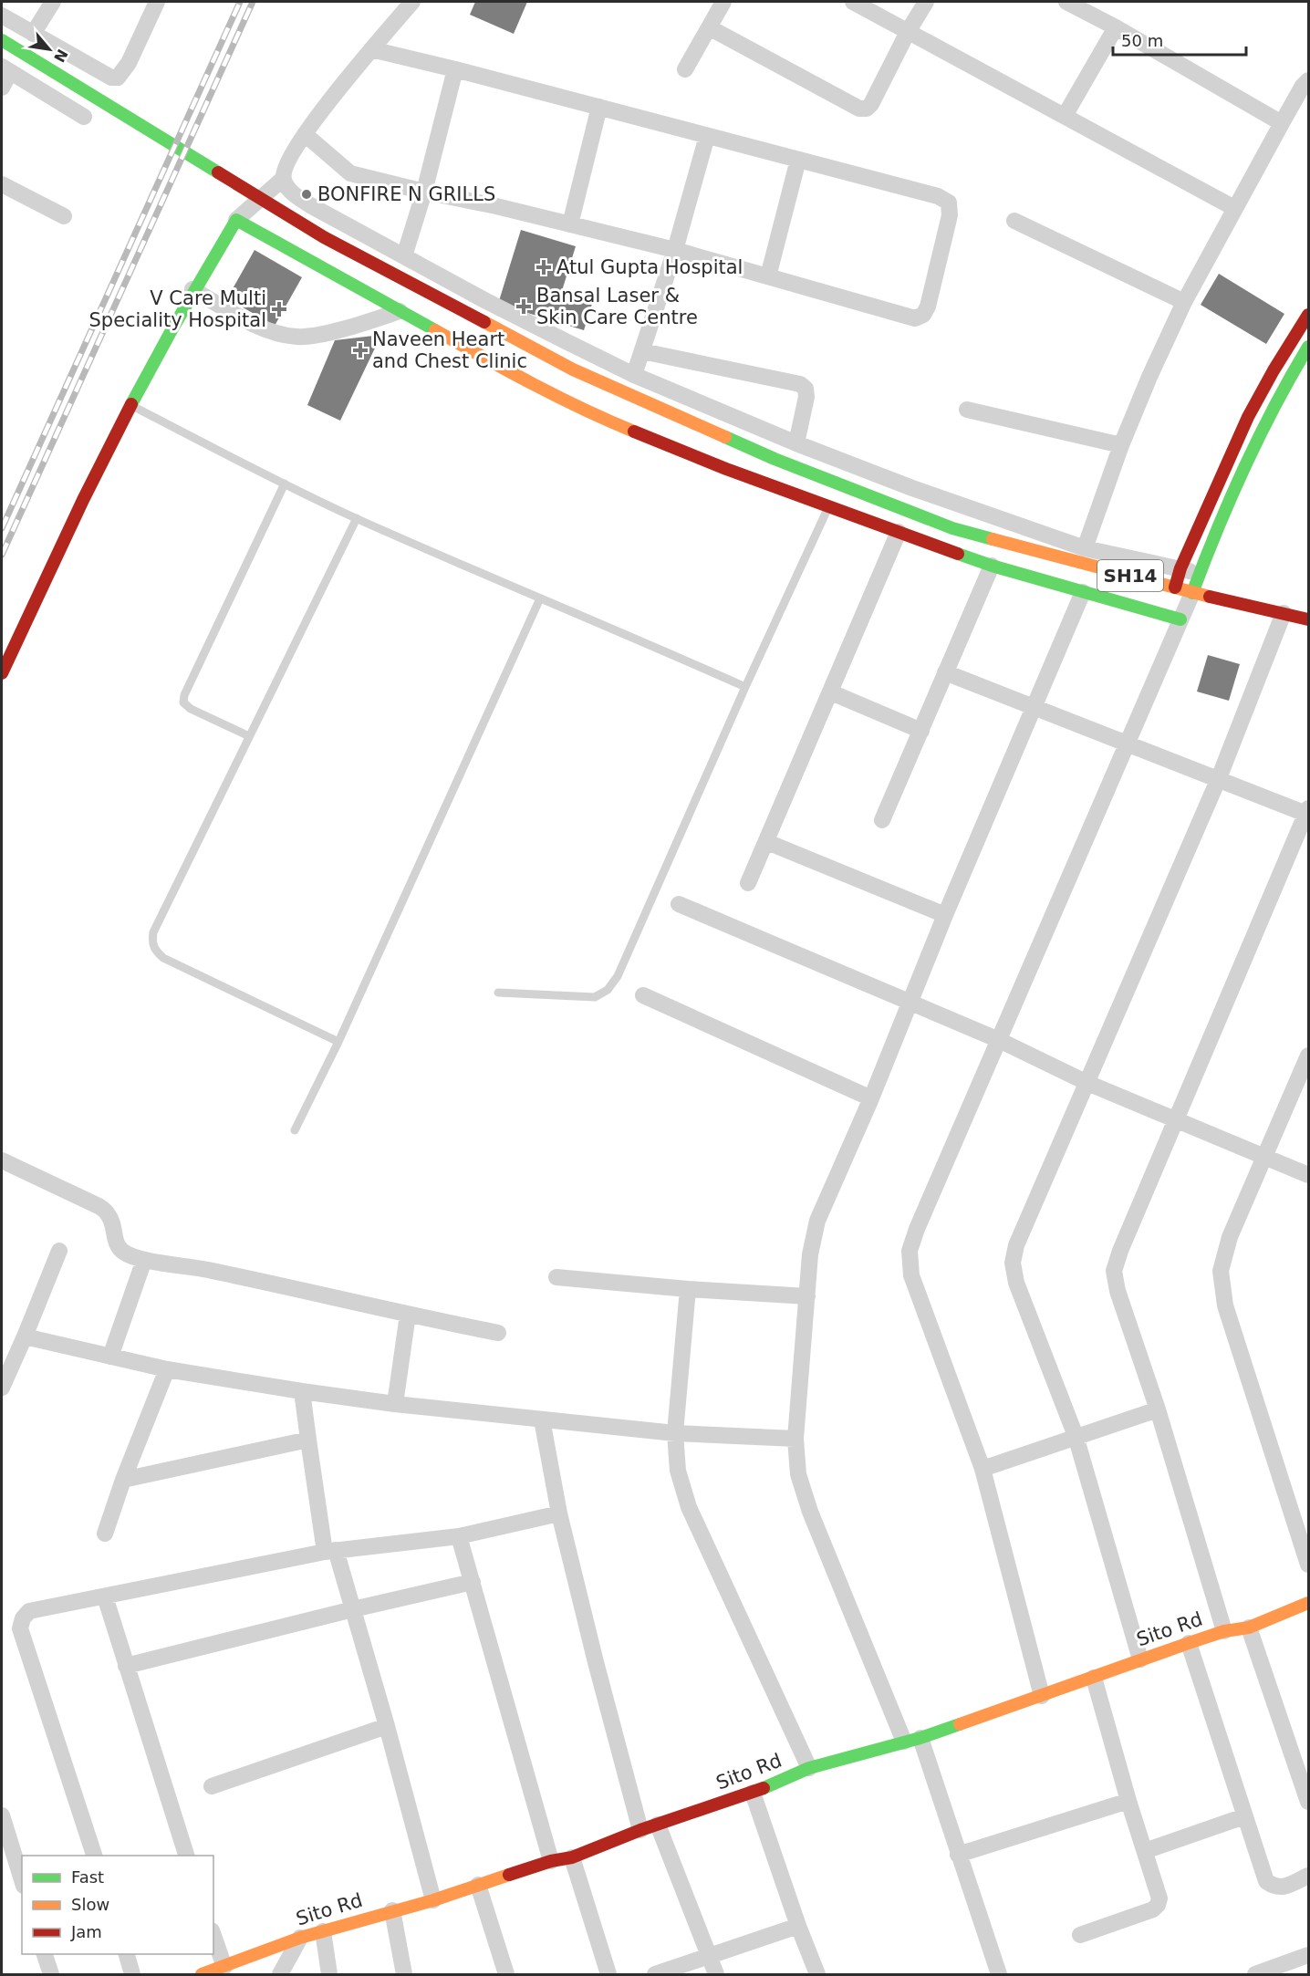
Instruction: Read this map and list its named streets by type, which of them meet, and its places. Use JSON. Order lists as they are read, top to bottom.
{
  "streets": {
    "main road": ["SH14", "Sito Rd"]
  },
  "places": {
    "other": ["BONFIRE N GRILLS"],
    "health": [
      "Atul Gupta Hospital",
      "Bansal Laser & Skin Care Centre",
      "V Care Multi Speciality Hospital",
      "Naveen Heart and Chest Clinic"
    ]
  },
  "legend": ["Fast", "Slow", "Jam"],
  "scale_bar": "50 m",
  "north": "bottom right"
}
